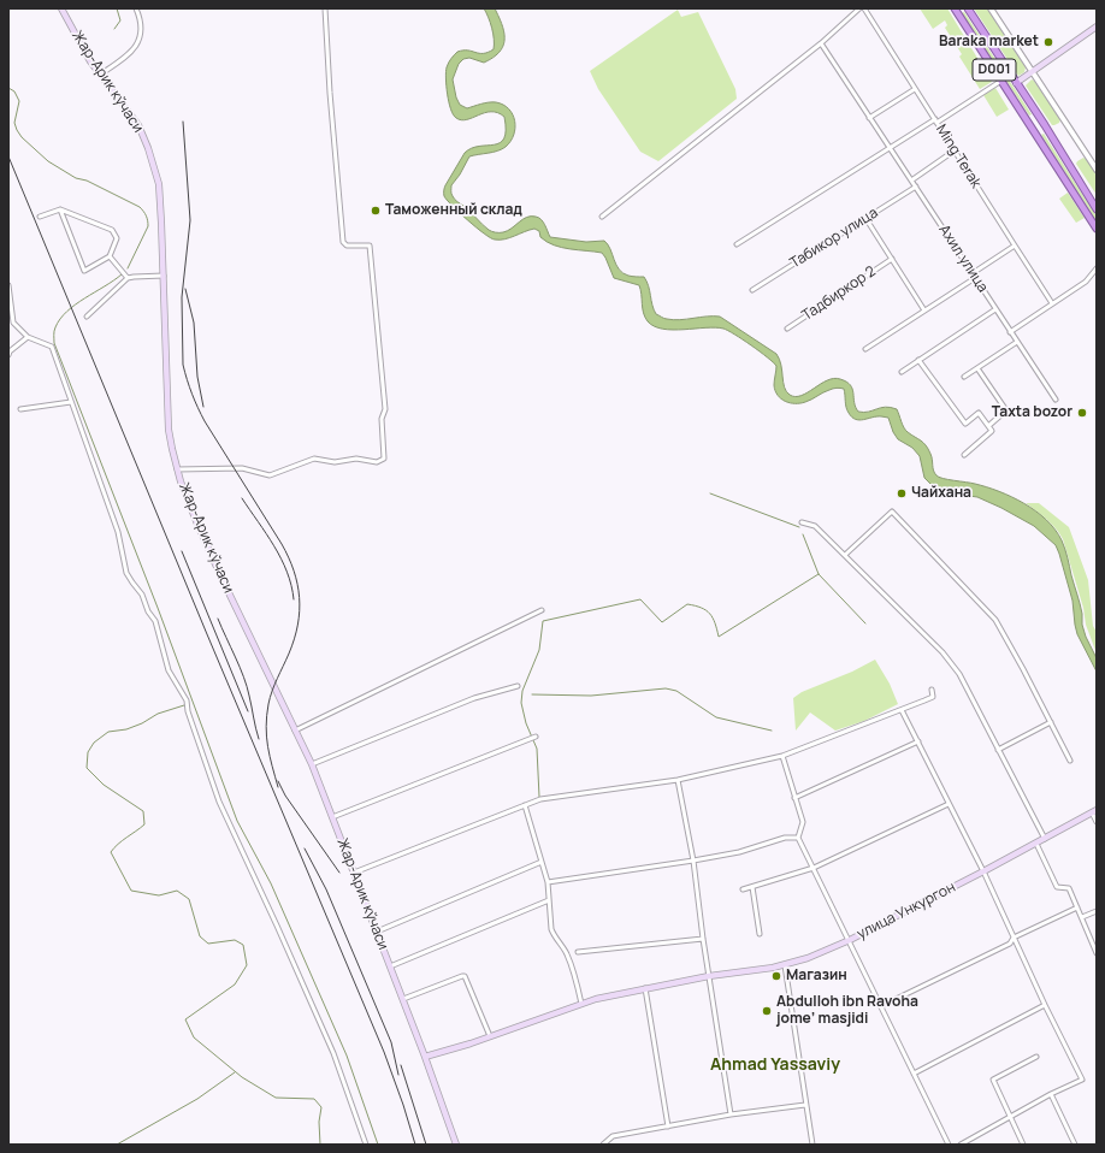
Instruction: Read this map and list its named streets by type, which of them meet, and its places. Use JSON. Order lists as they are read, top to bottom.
{
  "streets": {
    "highway": ["D001"],
    "main road": ["Жар-Арик кўчаси", "улица Ункургон"],
    "street": [
      "Ming Terak",
      "Табикор улица",
      "Ахил улица",
      "Тадбиркор 2"
    ]
  },
  "crossings": [
    ["Жар-Арик кўчаси", "улица Ункургон"],
    ["Табикор улица", "Ахил улица"]
  ],
  "districts": ["Ahmad Yassaviy"],
  "places": [
    "Baraka market",
    "Таможенный склад",
    "Taxta bozor",
    "Чайхана",
    "Магазин",
    "Abdulloh ibn Ravoha jome’ masjidi"
  ]
}
